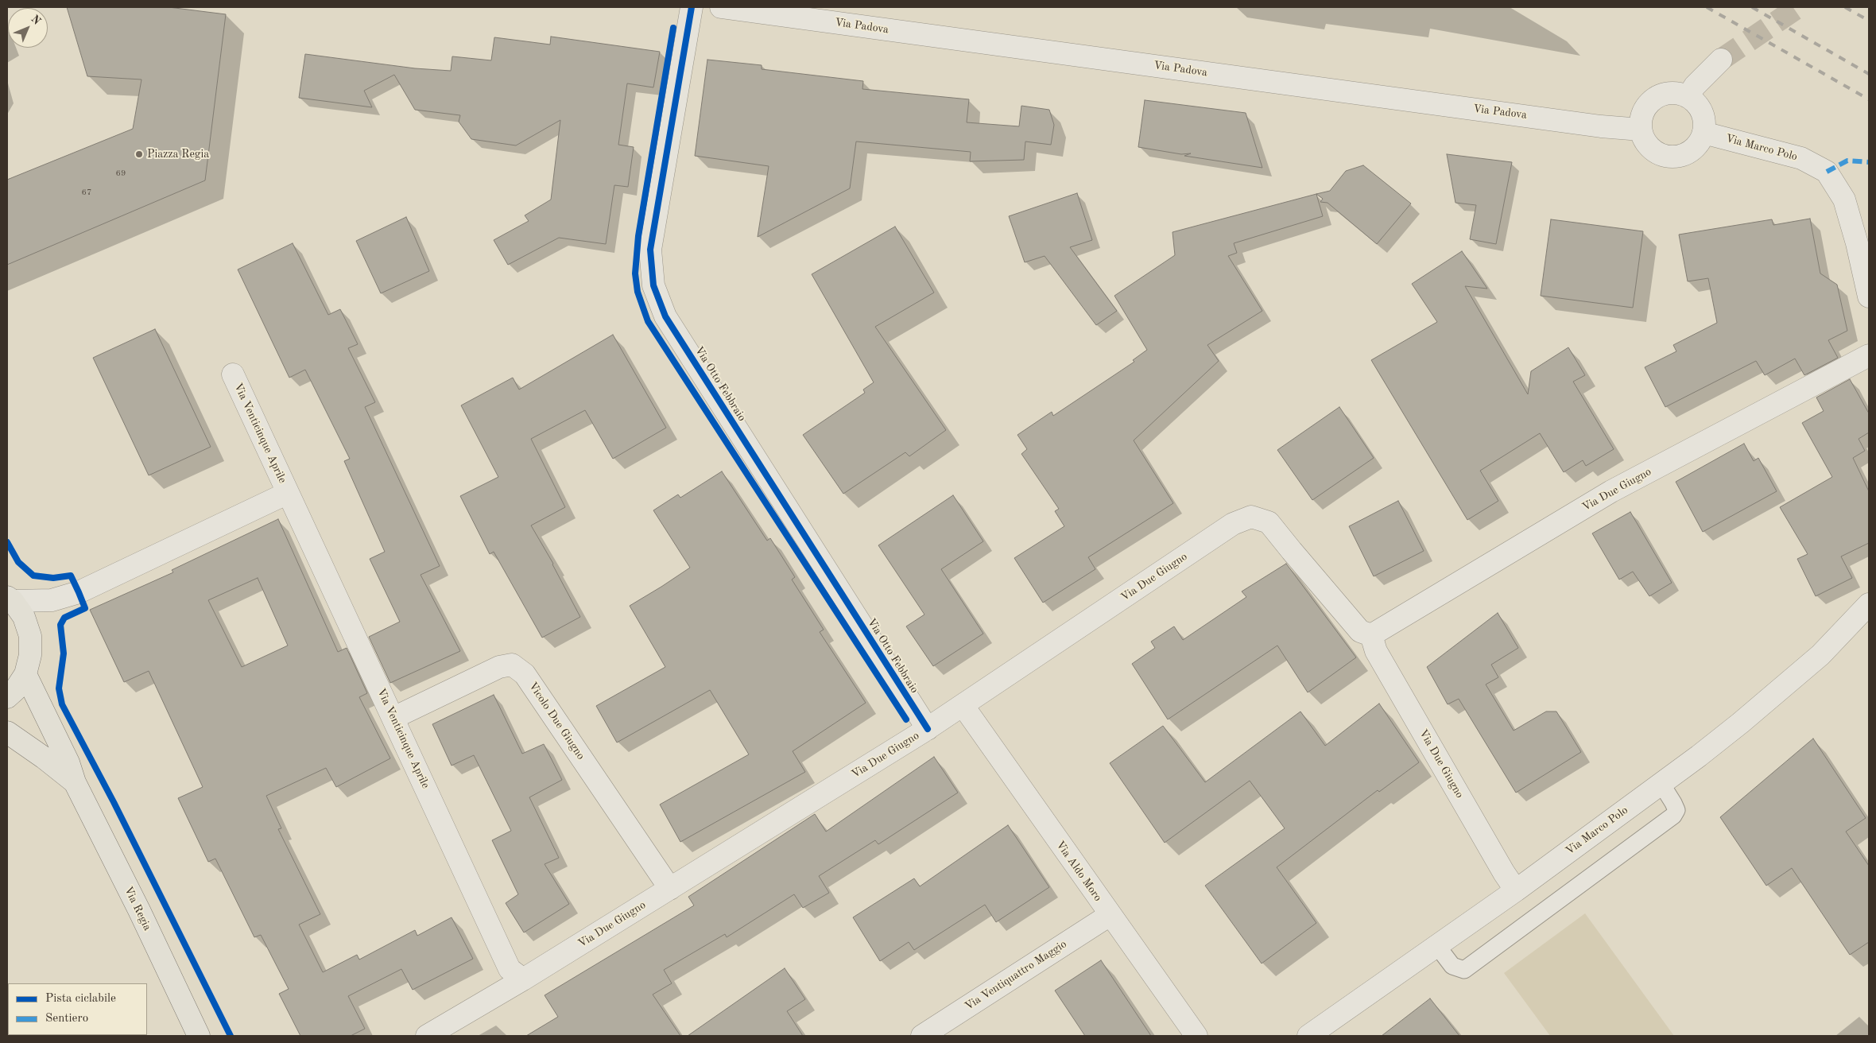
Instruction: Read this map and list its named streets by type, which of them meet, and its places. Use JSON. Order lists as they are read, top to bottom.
{
  "streets": {
    "main road": ["Via Regia"],
    "street": [
      "Via Padova",
      "Via Marco Polo",
      "Via Otto Febbraio",
      "Via Venticinque Aprile",
      "Via Due Giugno",
      "Vicolo Due Giugno",
      "Via Aldo Moro",
      "Via Ventiquattro Maggio"
    ]
  },
  "crossings": [
    ["Via Padova", "Via Marco Polo"],
    ["Via Marco Polo", "Via Due Giugno"],
    ["Via Otto Febbraio", "Via Due Giugno"],
    ["Via Venticinque Aprile", "Via Due Giugno"],
    ["Via Venticinque Aprile", "Vicolo Due Giugno"],
    ["Via Due Giugno", "Vicolo Due Giugno"],
    ["Via Due Giugno", "Via Aldo Moro"],
    ["Via Aldo Moro", "Via Ventiquattro Maggio"]
  ],
  "places": ["Piazza Regia"],
  "house_numbers": ["69", "67"],
  "legend": ["Pista ciclabile", "Sentiero"],
  "north": "top right"
}
